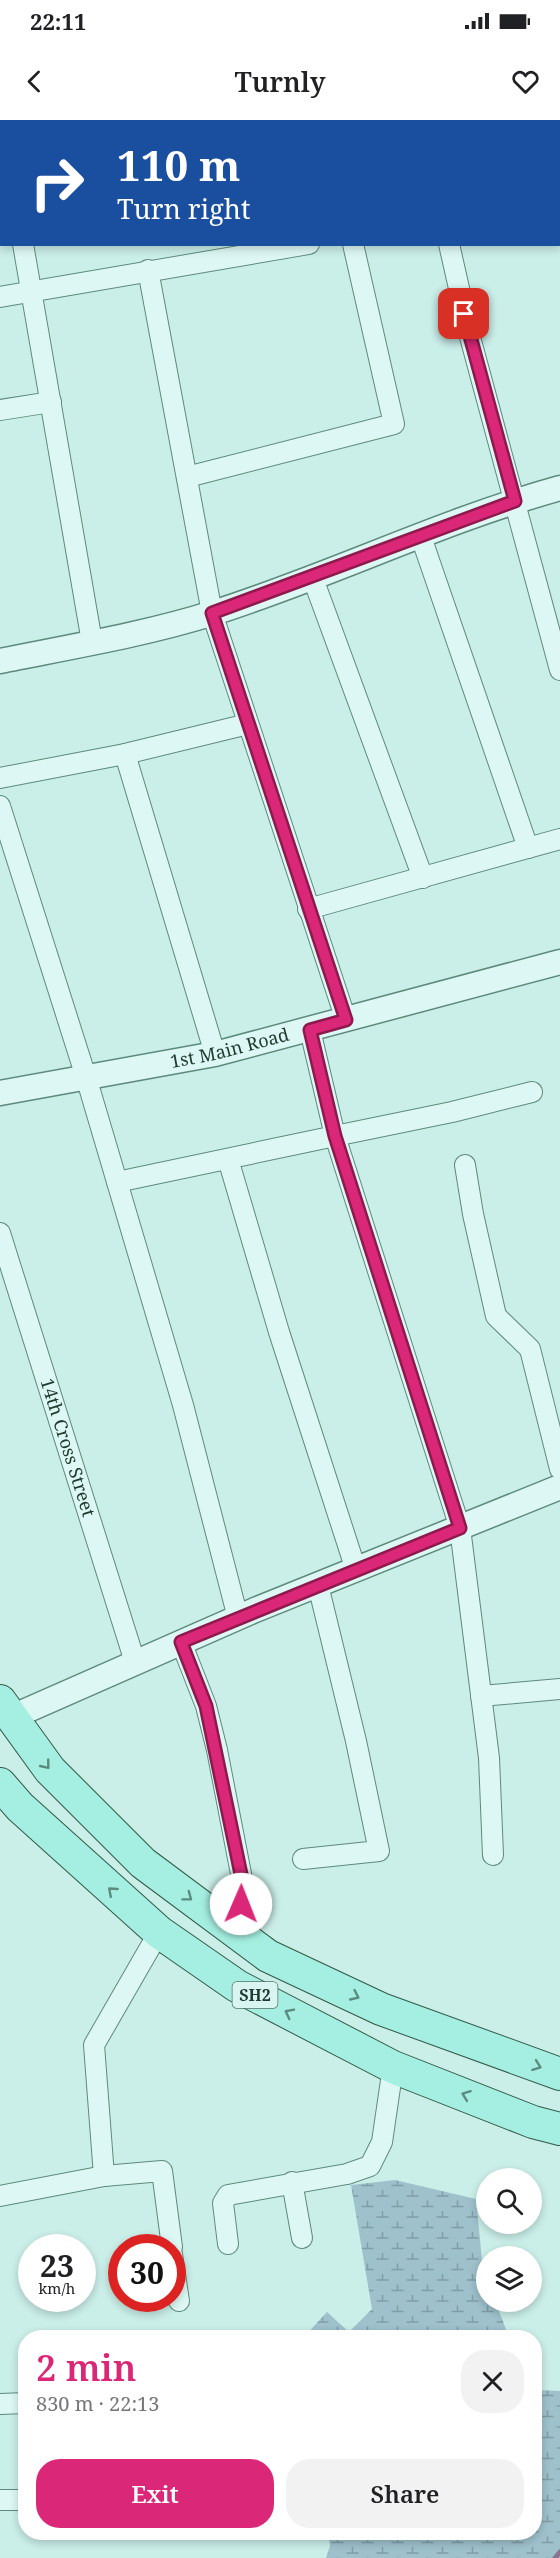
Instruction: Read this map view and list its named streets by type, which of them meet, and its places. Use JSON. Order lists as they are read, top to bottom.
{
  "streets": {
    "main road": ["SH2"],
    "street": ["1st Main Road", "14th Cross Street"]
  },
  "page": {
    "status": "22:11",
    "header": "Turnly",
    "turn": ["110 m", "Turn right"],
    "speed": "23 km/h",
    "limit": "30",
    "heading": ["2 min", "830 m · 22:13"],
    "buttons": ["Exit", "Share"]
  }
}
